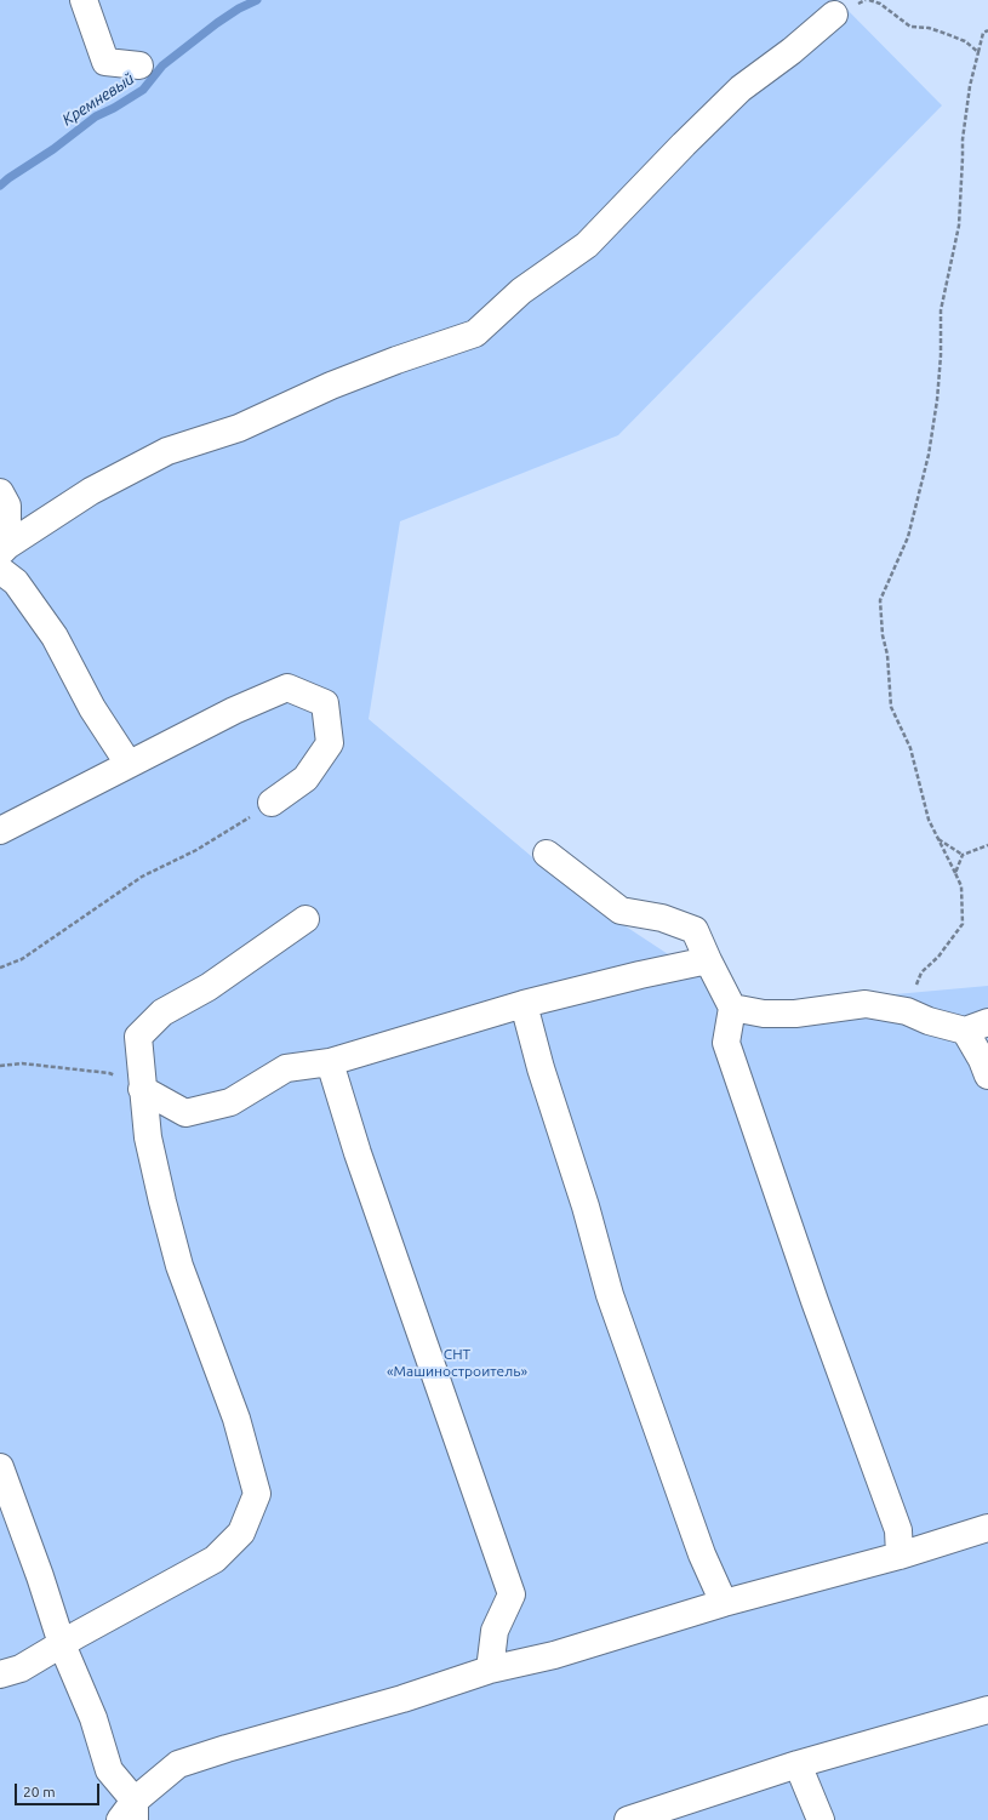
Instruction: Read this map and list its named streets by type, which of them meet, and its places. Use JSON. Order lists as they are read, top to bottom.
{
  "water": ["Кремневый"],
  "parks": ["СНТ «Машиностроитель»"],
  "scale_bar": "20 m"
}
